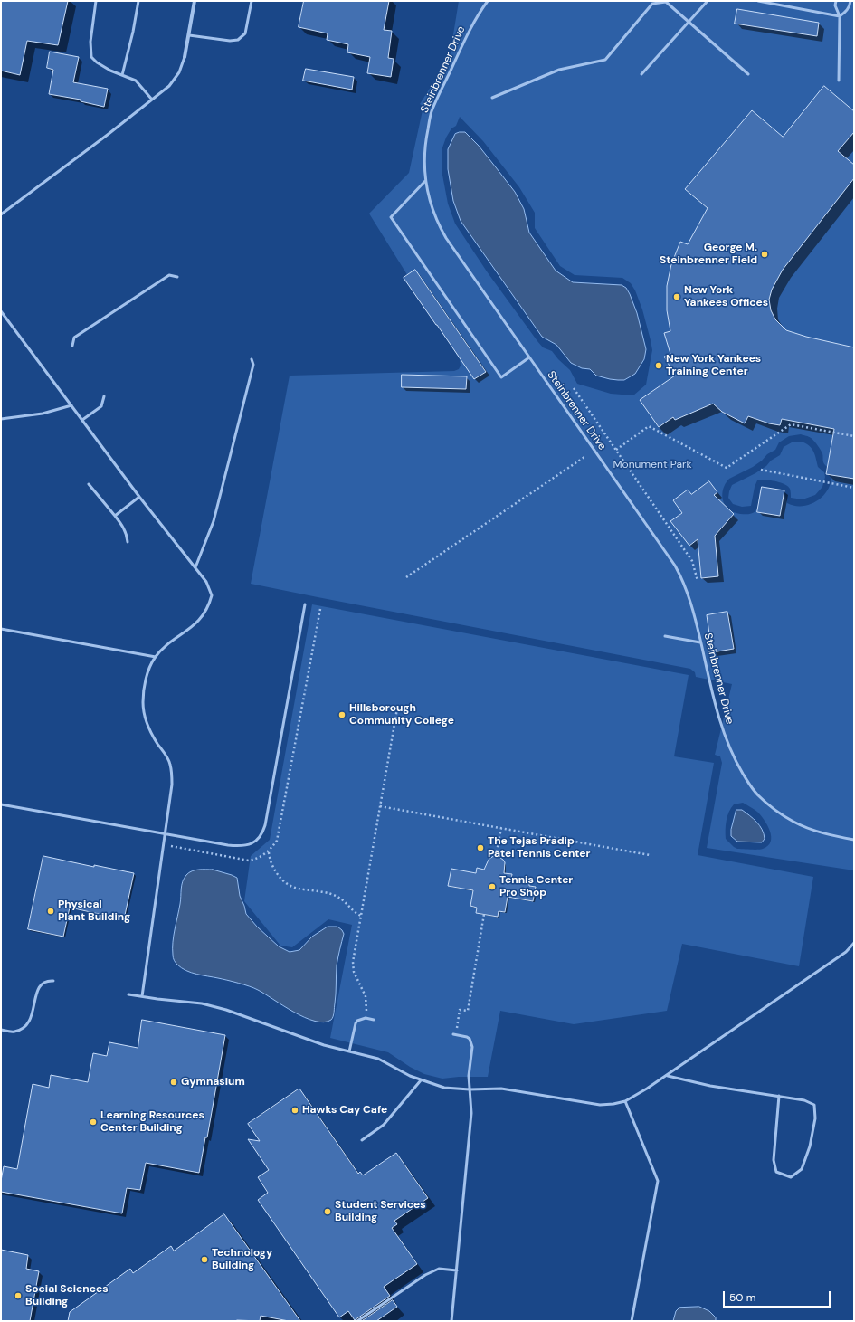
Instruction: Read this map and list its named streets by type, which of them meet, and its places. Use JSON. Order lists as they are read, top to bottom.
{
  "streets": {
    "lane": ["Steinbrenner Drive"]
  },
  "parks": ["Monument Park"],
  "places": [
    "George M. Steinbrenner Field",
    "New York Yankees Offices",
    "New York Yankees Training Center",
    "Hillsborough Community College",
    "The Tejas Pradip Patel Tennis Center",
    "Tennis Center Pro Shop",
    "Physical Plant Building",
    "Gymnasium",
    "Hawks Cay Cafe",
    "Learning Resources Center Building",
    "Student Services Building",
    "Technology Building",
    "Social Sciences Building"
  ],
  "scale_bar": "50 m"
}
